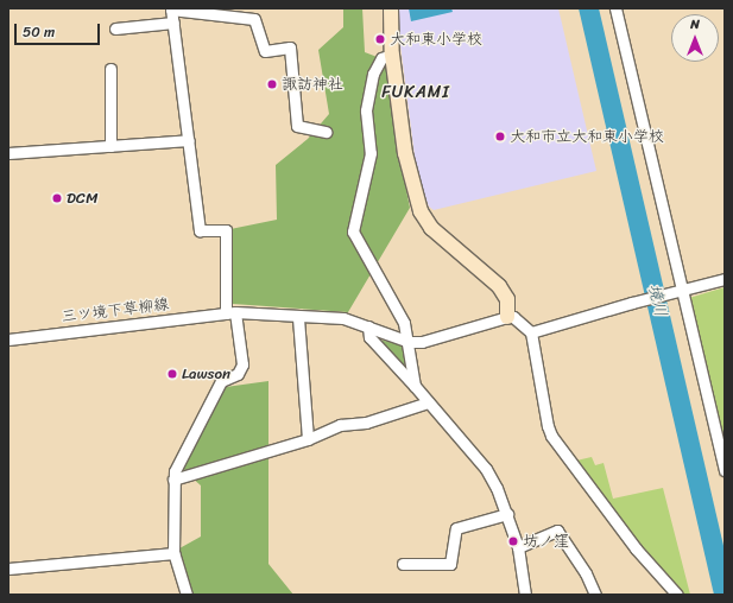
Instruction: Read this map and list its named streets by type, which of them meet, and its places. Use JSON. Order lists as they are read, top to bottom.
{
  "streets": {
    "street": ["三ツ境下草柳線"]
  },
  "districts": ["FUKAMI"],
  "water": ["境川"],
  "places": [
    "大和東小学校",
    "諏訪神社",
    "大和市立大和東小学校",
    "DCM",
    "Lawson",
    "坊ノ窪"
  ],
  "scale_bar": "50 m",
  "north": "top"
}
